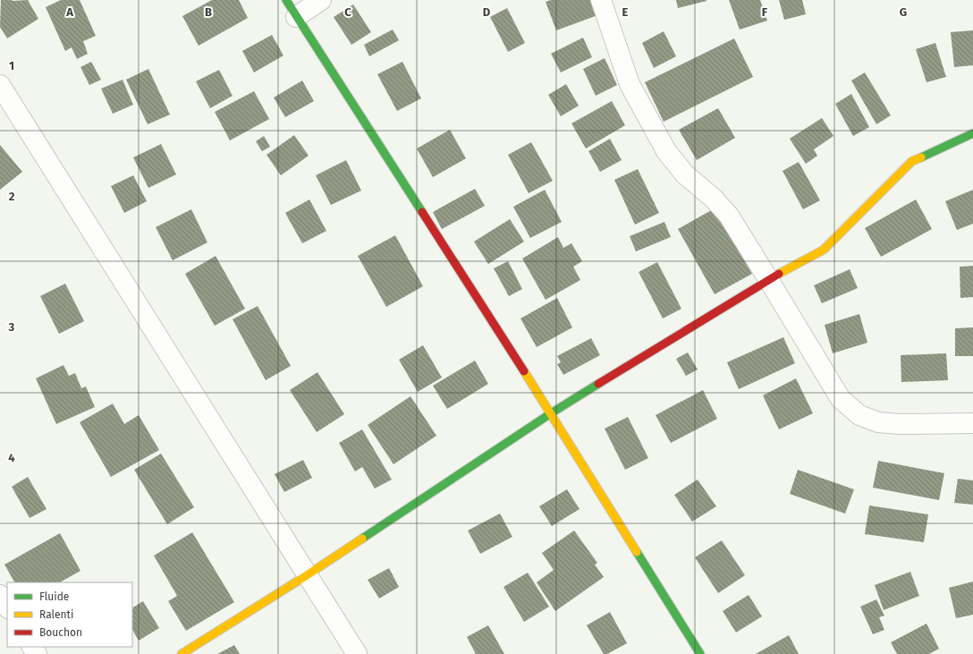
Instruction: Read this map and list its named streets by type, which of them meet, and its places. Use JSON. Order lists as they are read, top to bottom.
{
  "legend": ["Fluide", "Ralenti", "Bouchon"],
  "grid": {
    "columns": [
      "A",
      "B",
      "C",
      "D",
      "E",
      "F",
      "G"
    ],
    "rows": [
      "1",
      "2",
      "3",
      "4"
    ]
  }
}
